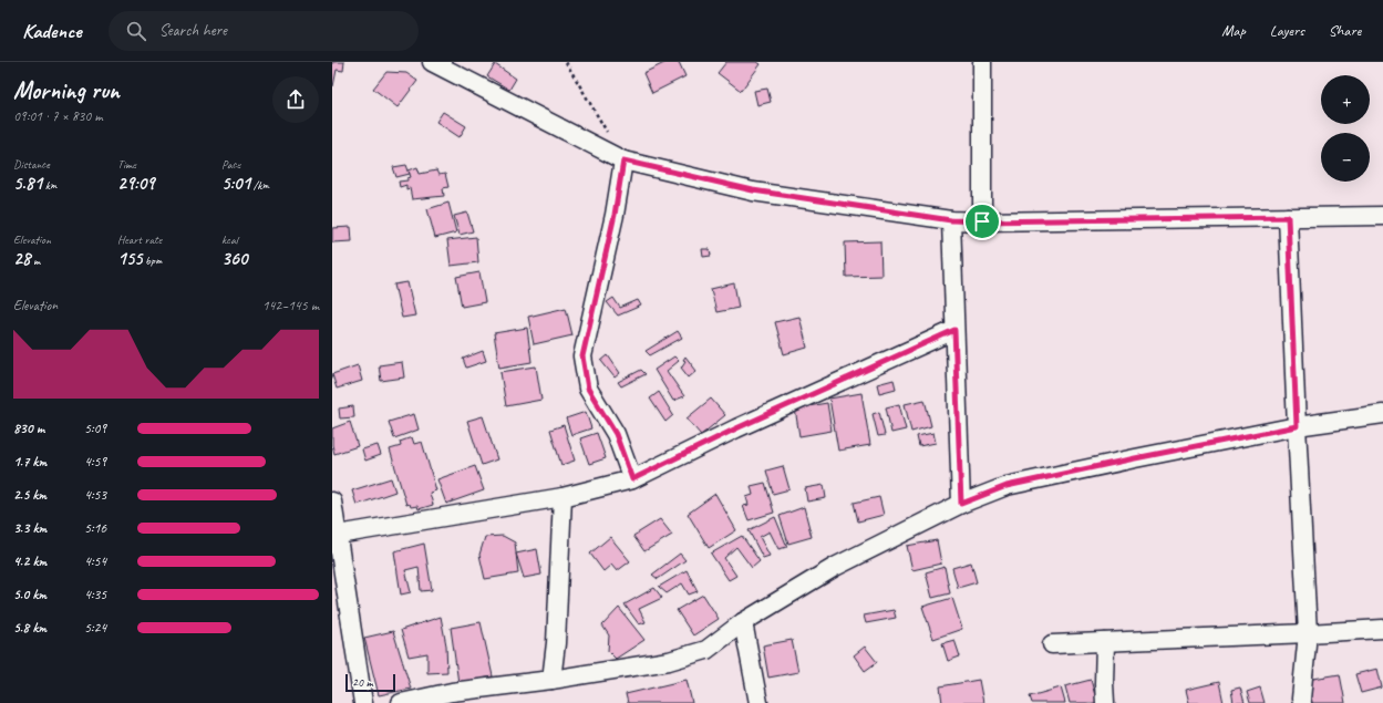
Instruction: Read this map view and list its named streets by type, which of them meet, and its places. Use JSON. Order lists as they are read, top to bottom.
{
  "scale_bar": "20 m",
  "page": {
    "header": "Kadence",
    "search": "Search here",
    "nav": ["Map", "Layers", "Share"],
    "heading": ["Morning run", "09:01 · 7 × 830 m"],
    "map_buttons": ["+", "−"],
    "stats": [
      ["Distance", "5.81 km"],
      ["Time", "29:09"],
      ["Pace", "5:01 /km"],
      ["Elevation", "28 m"],
      ["Heart rate", "155 bpm"],
      ["kcal", "360"]
    ],
    "chart": ["Elevation", "142–145 m"],
    "list": [
      {
        "name": "830 m",
        "note": "5:09"
      },
      {
        "name": "1.7 km",
        "note": "4:59"
      },
      {
        "name": "2.5 km",
        "note": "4:53"
      },
      {
        "name": "3.3 km",
        "note": "5:16"
      },
      {
        "name": "4.2 km",
        "note": "4:54"
      },
      {
        "name": "5.0 km",
        "note": "4:35"
      },
      {
        "name": "5.8 km",
        "note": "5:24"
      }
    ],
    "scale": "20 m"
  }
}
